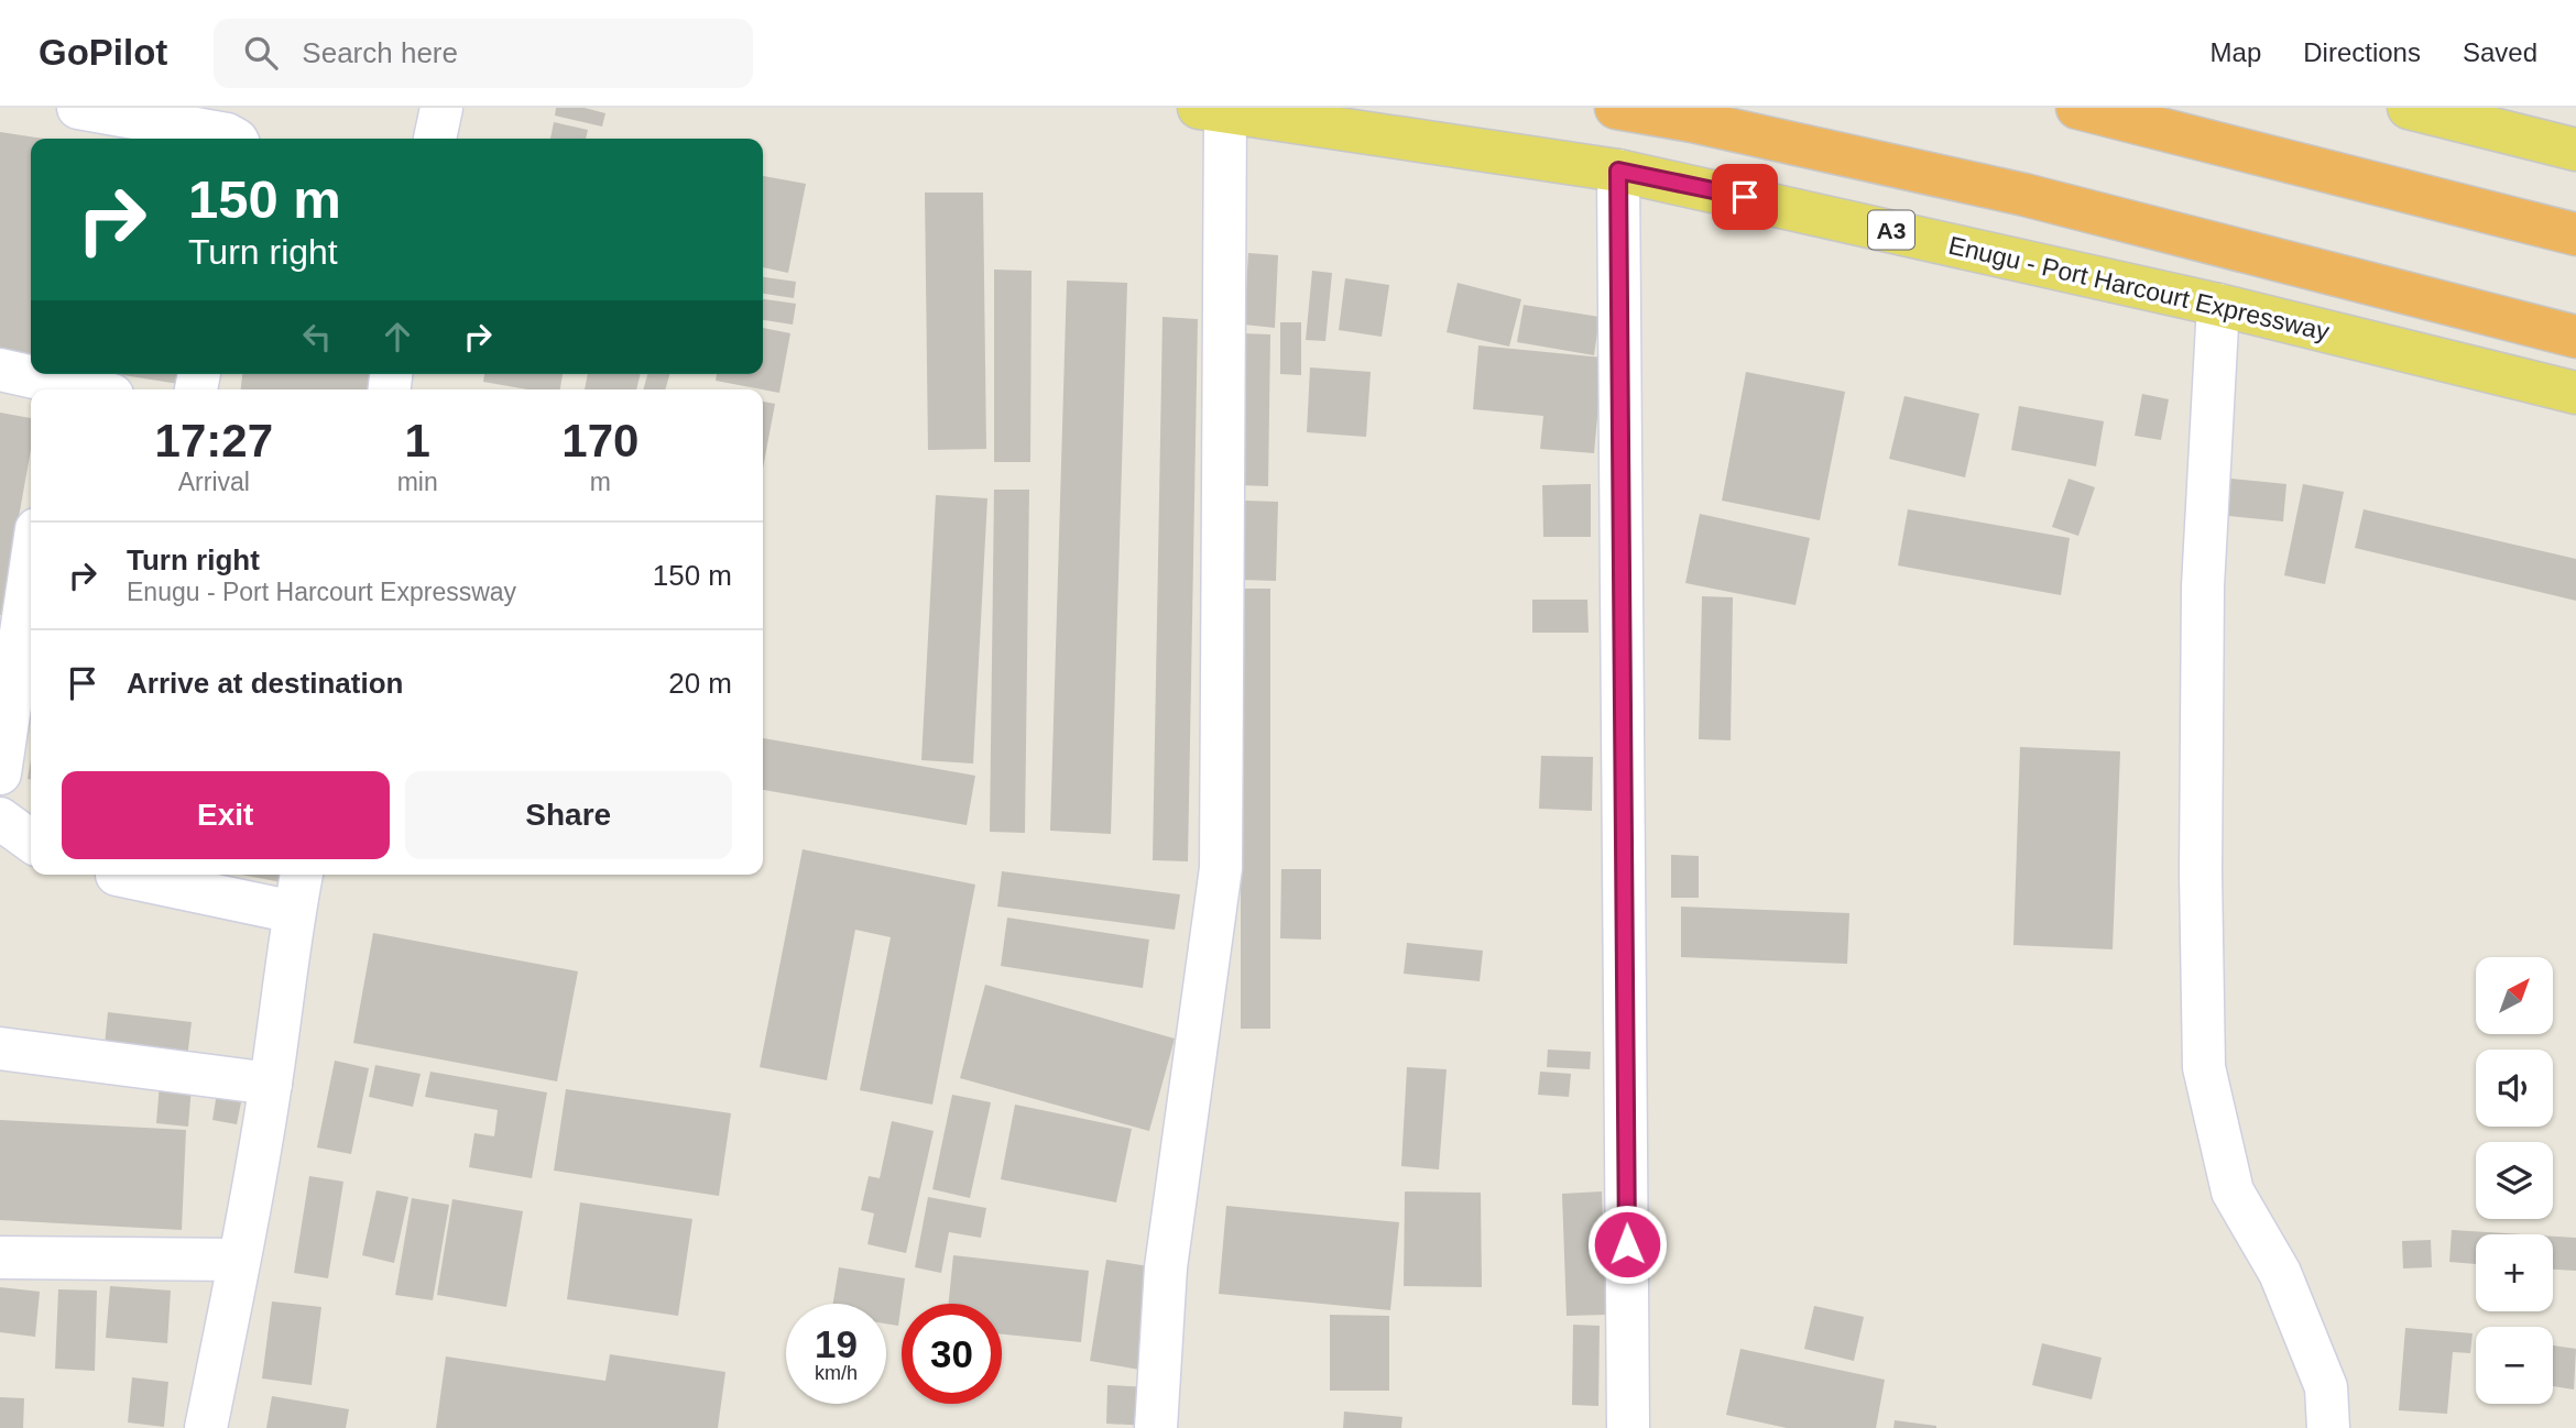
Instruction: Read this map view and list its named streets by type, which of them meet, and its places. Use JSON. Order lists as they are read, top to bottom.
{
  "streets": {
    "main road": ["A3", "Enugu - Port Harcourt Expressway"]
  },
  "north": "top right",
  "page": {
    "header": "GoPilot",
    "search": "Search here",
    "nav": ["Map", "Directions", "Saved"],
    "turn": ["150 m", "Turn right"],
    "eta": [
      "17:27",
      "Arrival",
      "1",
      "min",
      "170",
      "m"
    ],
    "list": [
      {
        "name": "Turn right",
        "note": "Enugu - Port Harcourt Expressway",
        "value": "150 m"
      },
      {
        "name": "Arrive at destination",
        "value": "20 m"
      }
    ],
    "buttons": ["Exit", "Share"],
    "map_buttons": ["+", "−"],
    "speed": "19 km/h",
    "limit": "30"
  }
}
